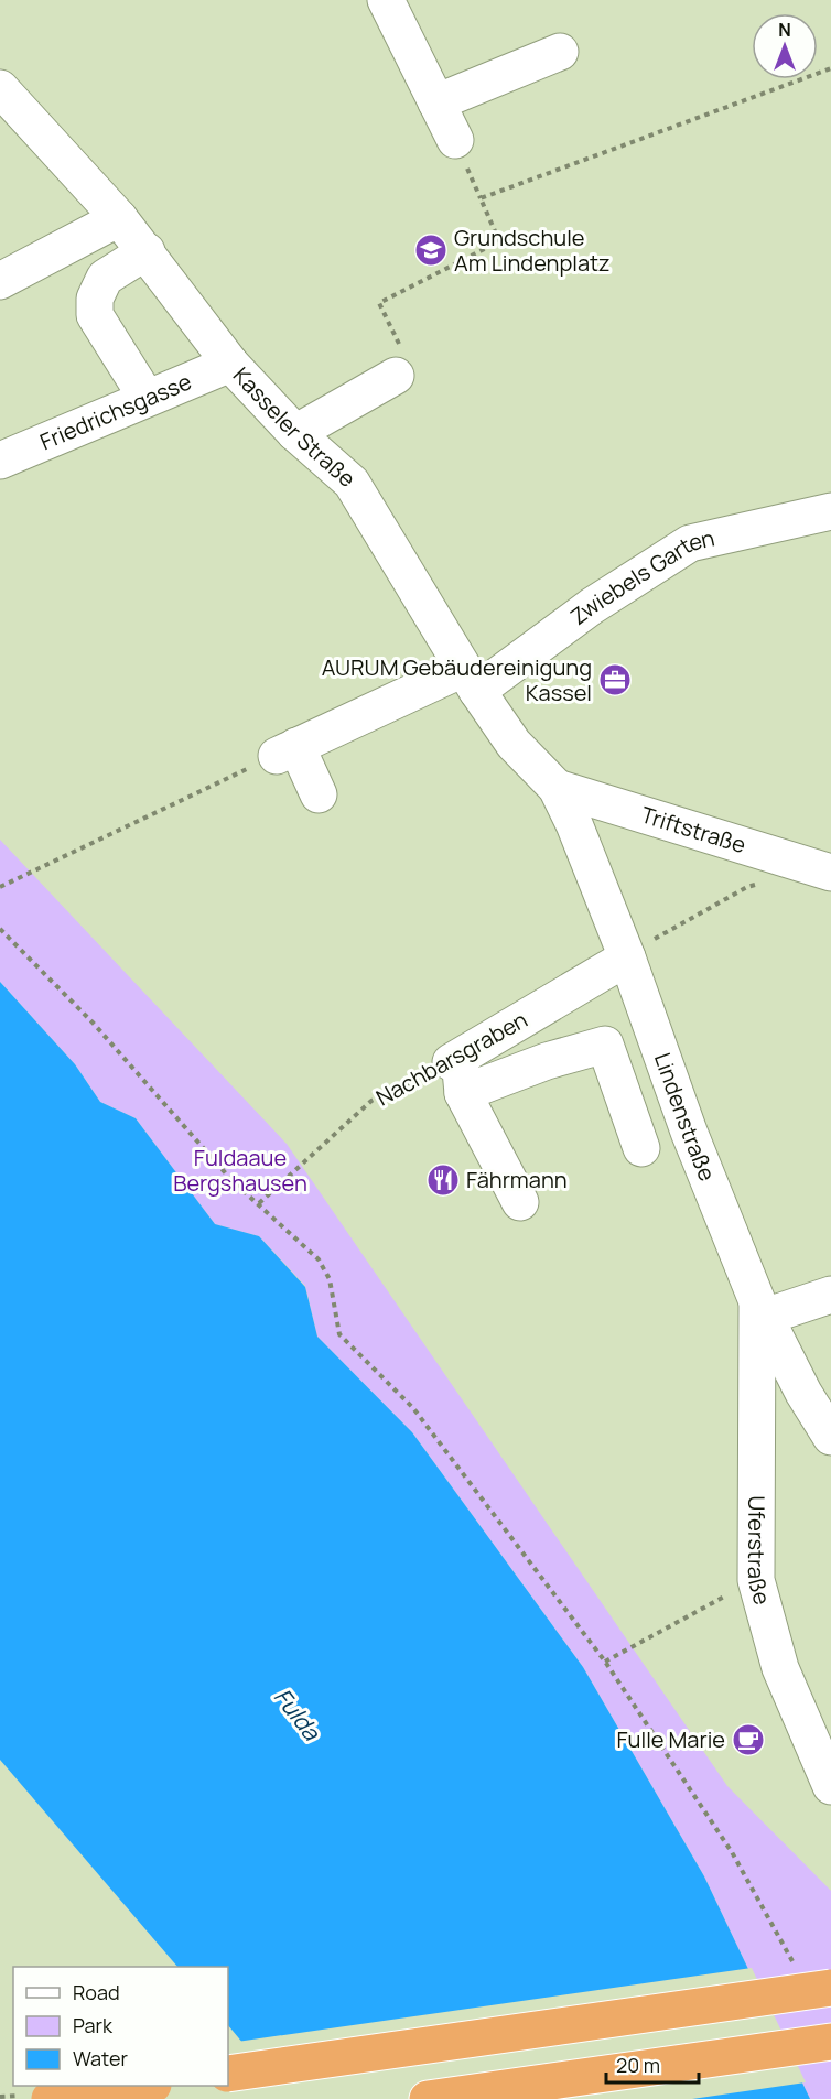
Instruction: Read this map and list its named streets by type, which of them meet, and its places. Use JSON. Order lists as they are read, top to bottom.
{
  "streets": {
    "street": [
      "Friedrichsgasse",
      "Kasseler Straße",
      "Zwiebels Garten",
      "Triftstraße",
      "Nachbarsgraben",
      "Lindenstraße",
      "Uferstraße"
    ]
  },
  "crossings": [
    ["Friedrichsgasse", "Kasseler Straße"],
    ["Kasseler Straße", "Zwiebels Garten"],
    ["Kasseler Straße", "Triftstraße"],
    ["Kasseler Straße", "Lindenstraße"],
    ["Triftstraße", "Lindenstraße"],
    ["Nachbarsgraben", "Lindenstraße"],
    ["Lindenstraße", "Uferstraße"]
  ],
  "water": ["Fulda"],
  "parks": ["Fuldaaue Bergshausen"],
  "places": {
    "school or university": ["Grundschule Am Lindenplatz"],
    "office": ["AURUM Gebäudereinigung Kassel"],
    "restaurant": ["Fährmann"],
    "cafe": ["Fulle Marie"]
  },
  "legend": ["Road", "Park", "Water"],
  "scale_bar": "20 m",
  "north": "top"
}
